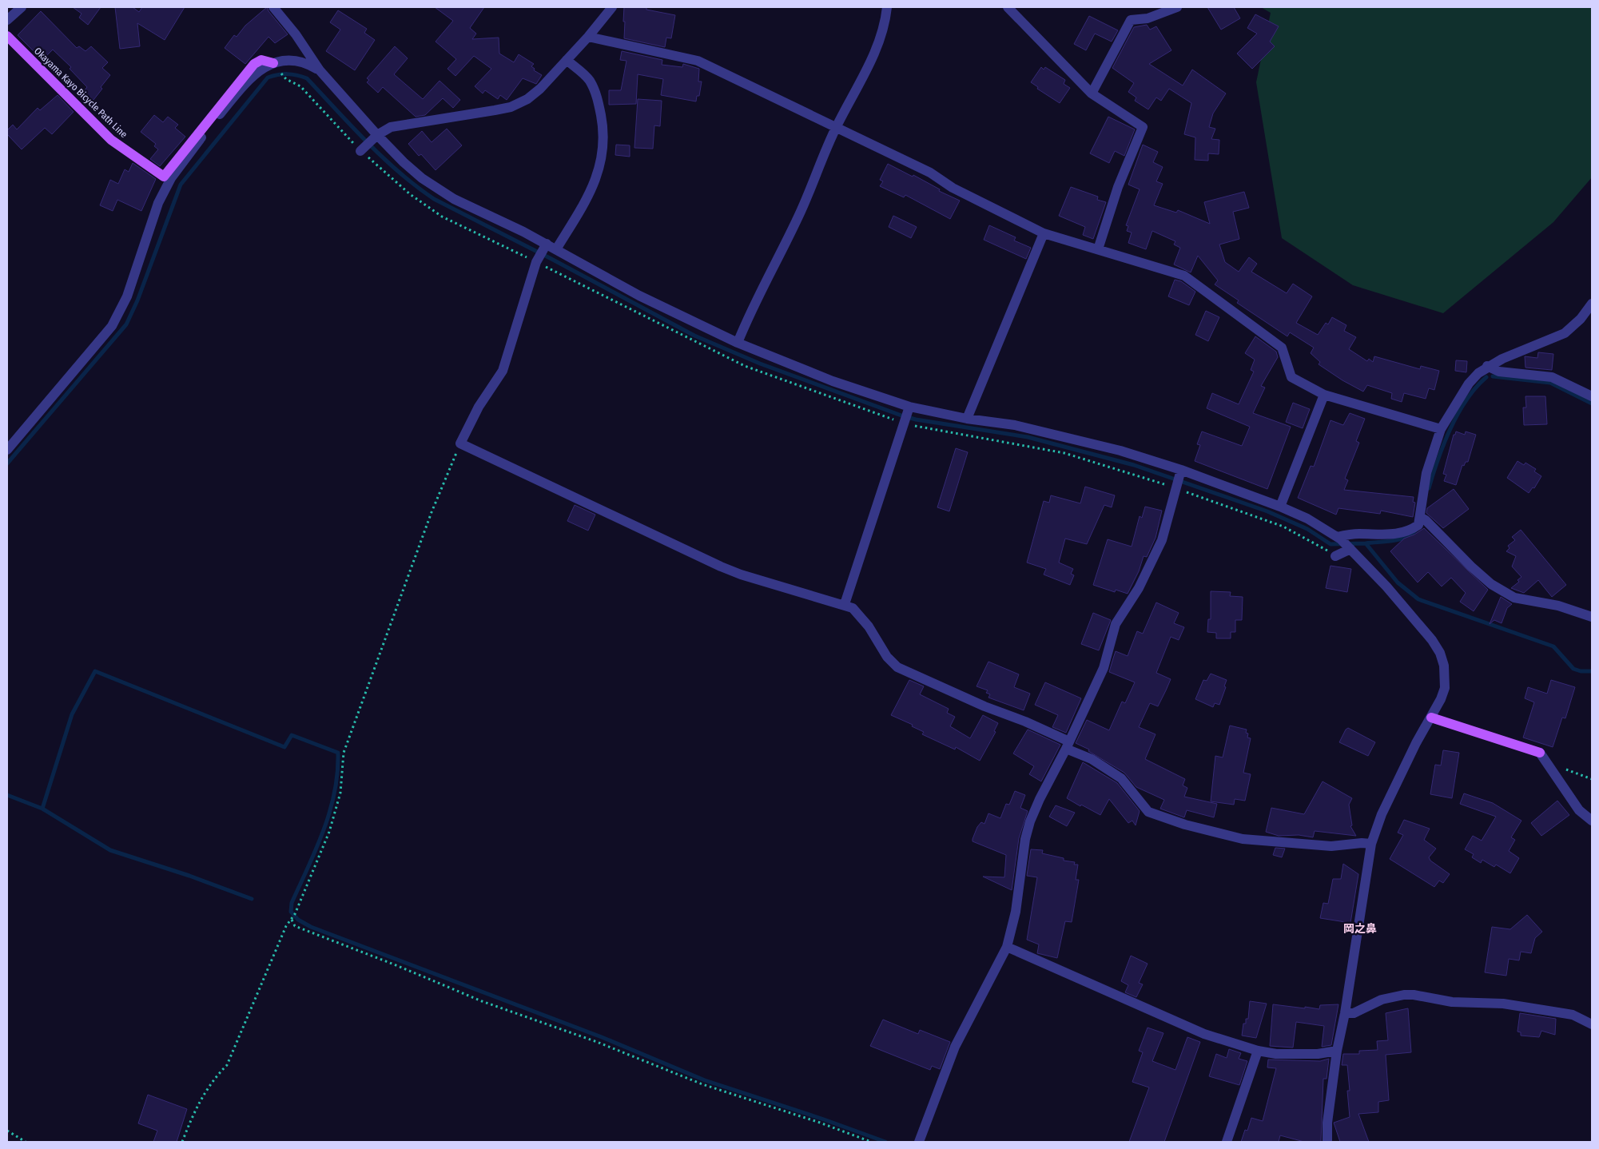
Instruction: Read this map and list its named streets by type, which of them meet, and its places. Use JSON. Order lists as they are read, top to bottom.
{
  "streets": {
    "main road": ["Okayama Kayo Bicycle Path Line"]
  },
  "districts": ["岡之鼻"]
}
